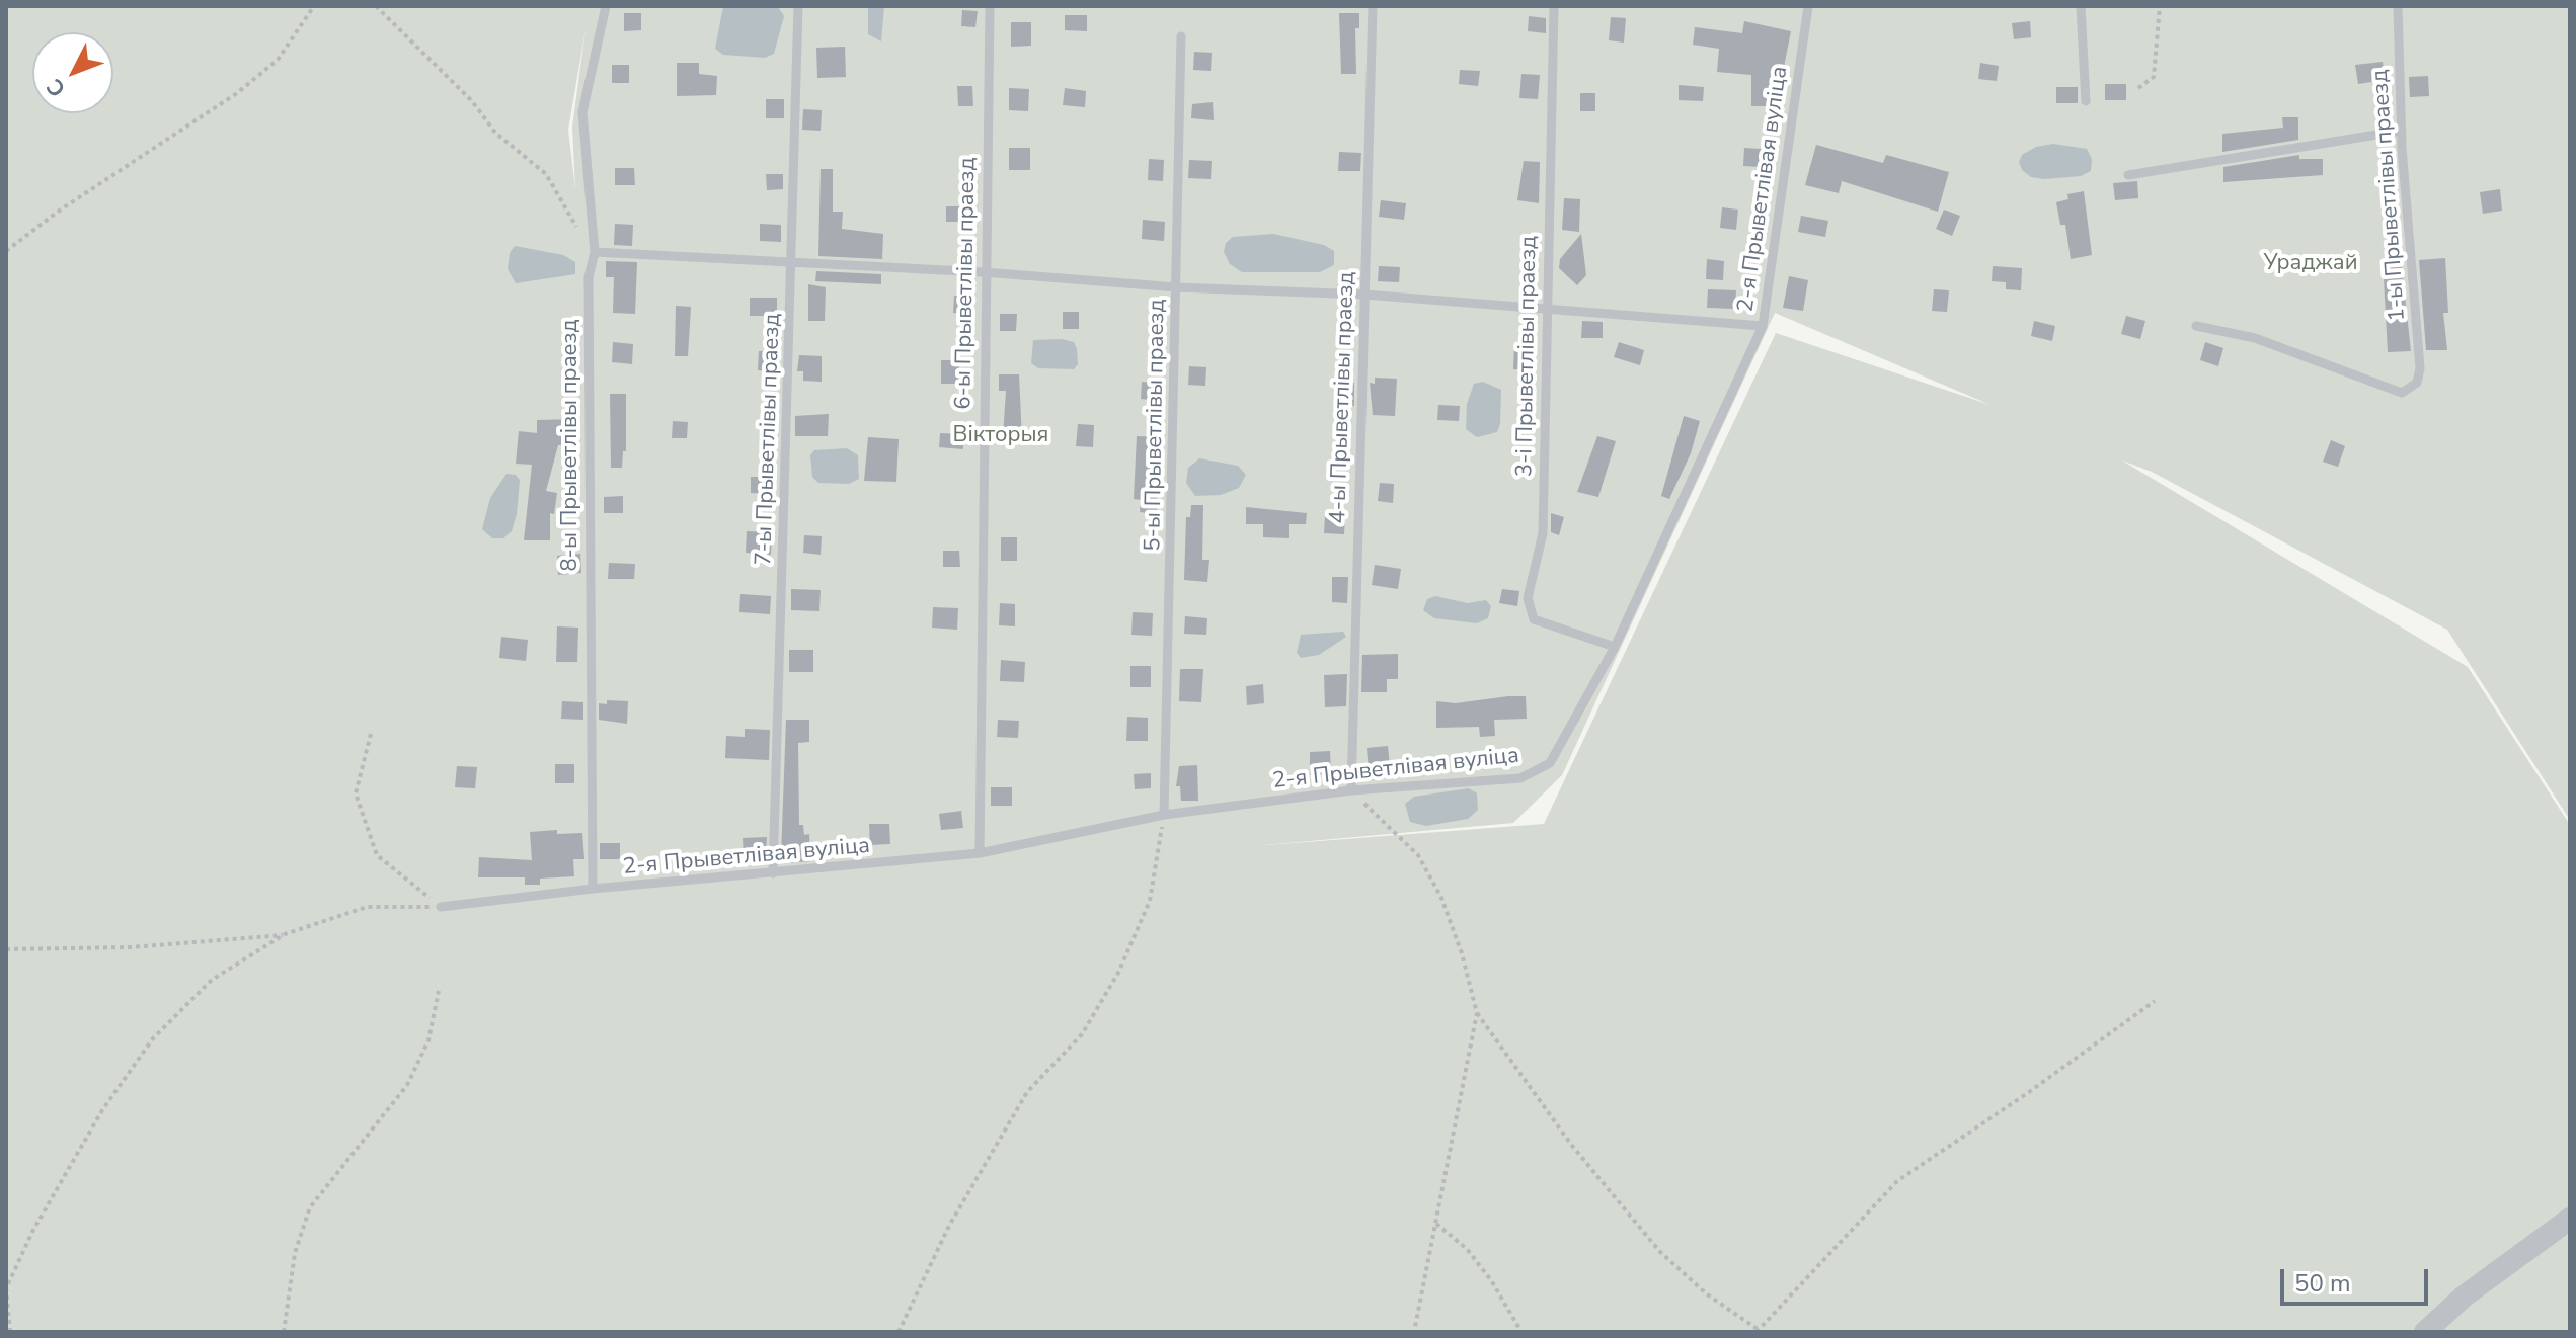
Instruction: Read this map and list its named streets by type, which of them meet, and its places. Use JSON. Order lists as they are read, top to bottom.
{
  "streets": {
    "lane": [
      "2-я Прыветлівая вуліца",
      "1-ы Прыветлівы праезд",
      "6-ы Прыветлівы праезд",
      "3-і Прыветлівы праезд",
      "4-ы Прыветлівы праезд",
      "5-ы Прыветлівы праезд",
      "7-ы Прыветлівы праезд",
      "8-ы Прыветлівы праезд"
    ]
  },
  "crossings": [
    ["2-я Прыветлівая вуліца", "6-ы Прыветлівы праезд"],
    ["2-я Прыветлівая вуліца", "3-і Прыветлівы праезд"],
    ["2-я Прыветлівая вуліца", "4-ы Прыветлівы праезд"],
    ["2-я Прыветлівая вуліца", "5-ы Прыветлівы праезд"],
    ["2-я Прыветлівая вуліца", "7-ы Прыветлівы праезд"],
    ["2-я Прыветлівая вуліца", "8-ы Прыветлівы праезд"]
  ],
  "parks": ["Ураджай", "Вікторыя"],
  "scale_bar": "50 m",
  "north": "bottom left"
}
